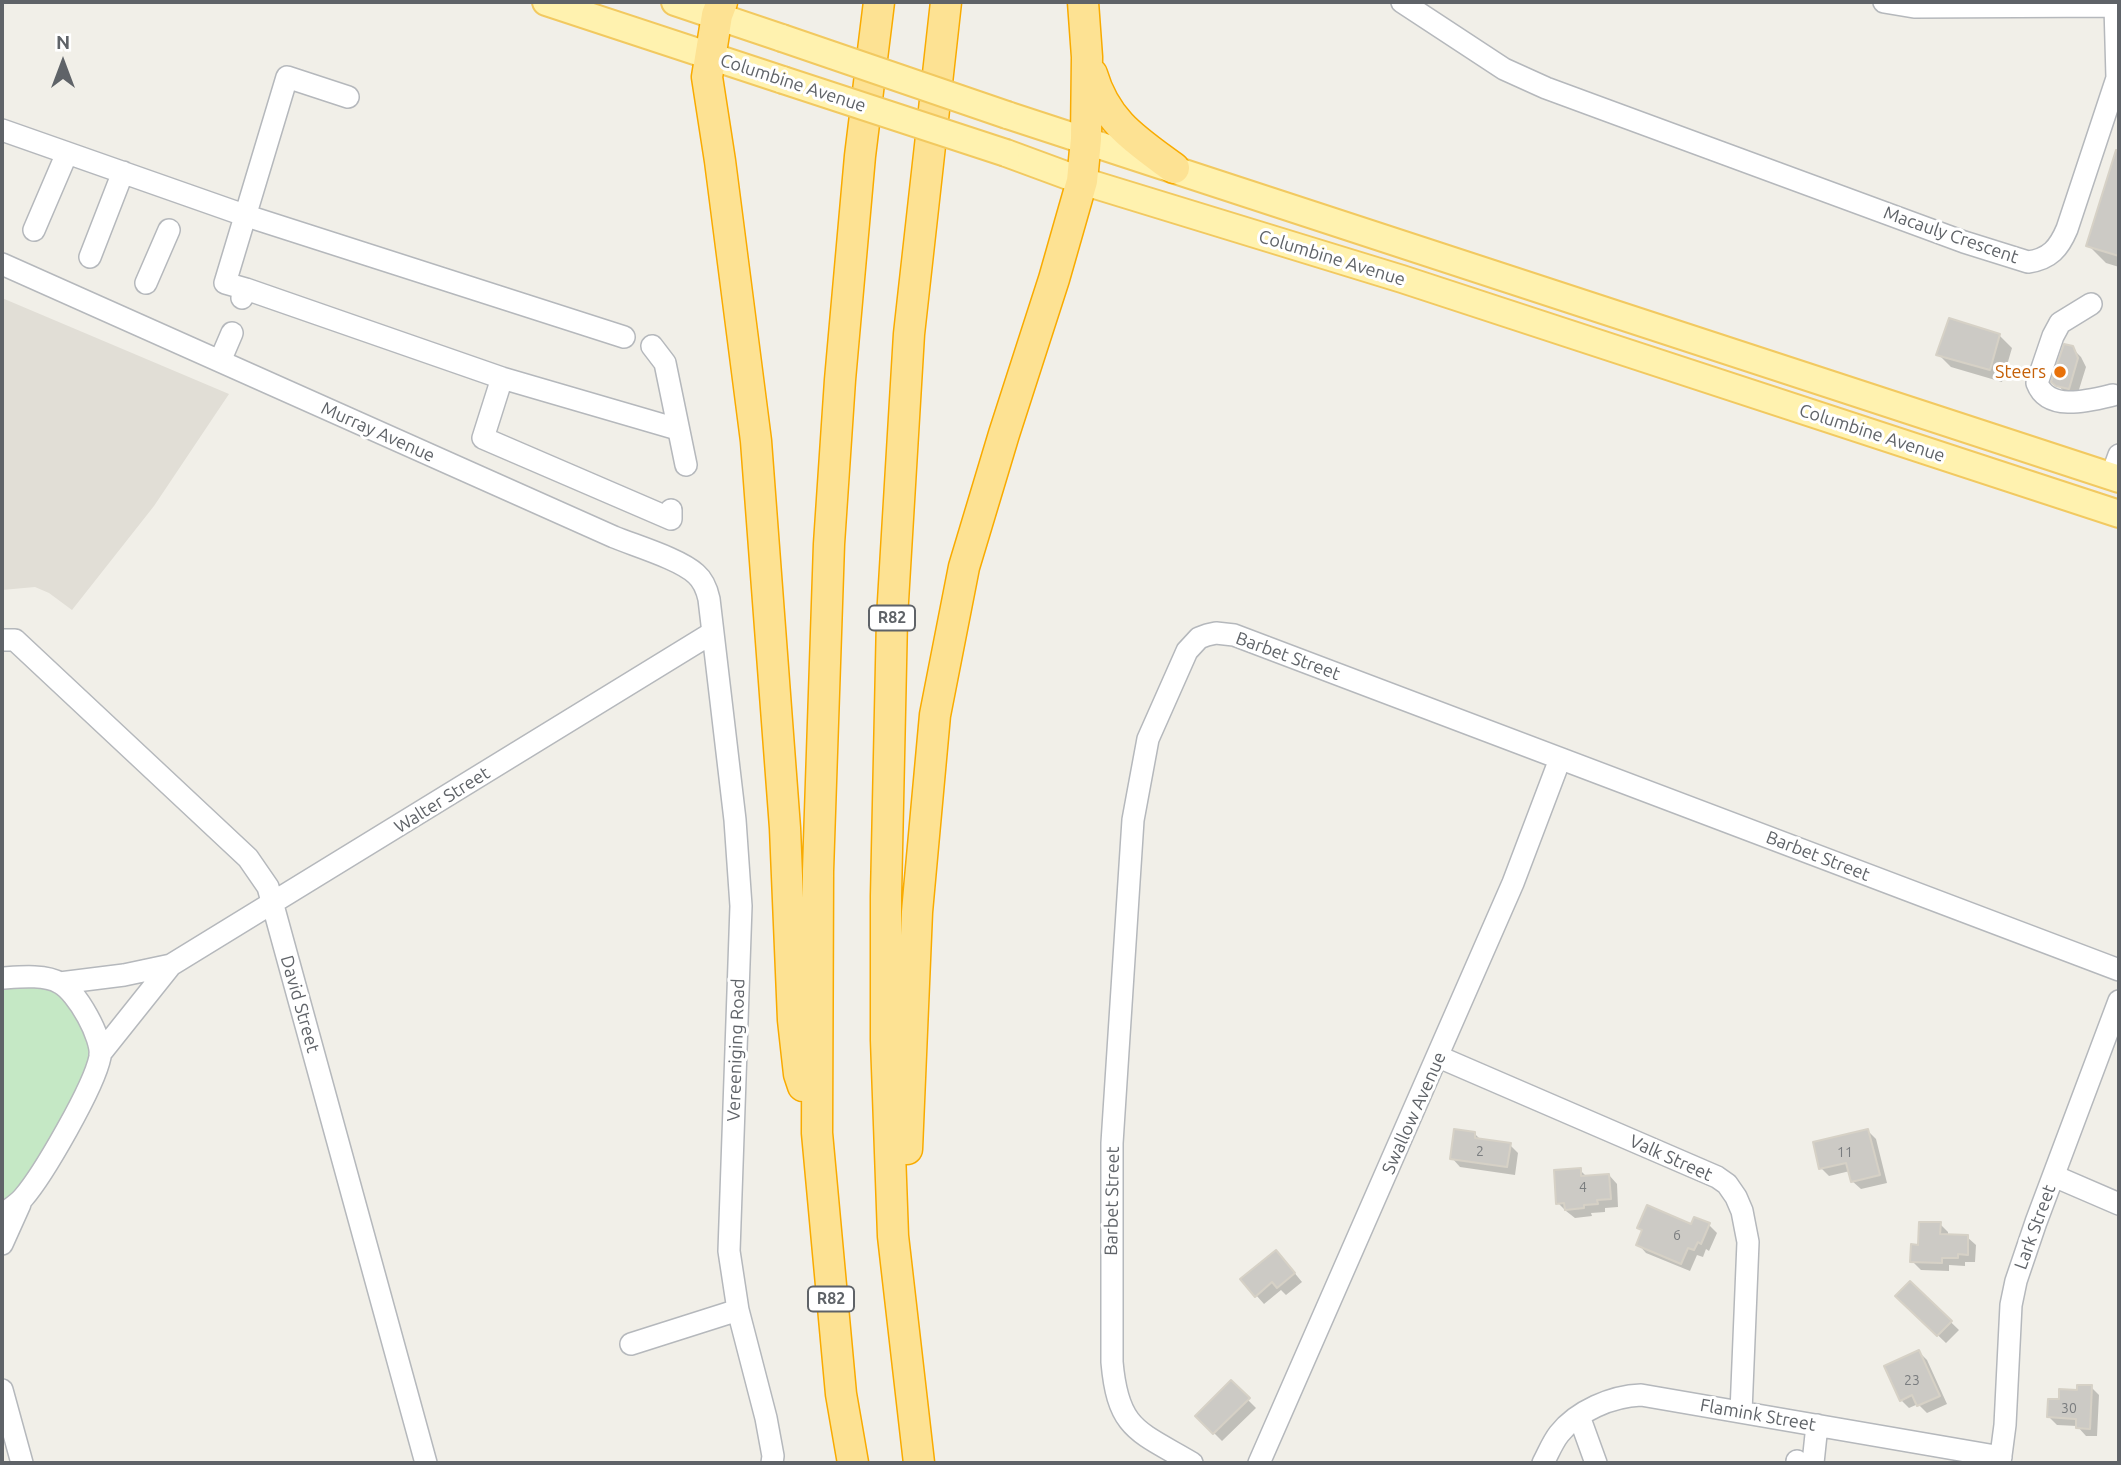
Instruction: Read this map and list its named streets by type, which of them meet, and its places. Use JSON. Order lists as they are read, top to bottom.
{
  "streets": {
    "highway": ["R82"],
    "main road": ["Columbine Avenue"],
    "street": [
      "Macauly Crescent",
      "Murray Avenue",
      "Barbet Street",
      "Walter Street",
      "David Street",
      "Vereeniging Road",
      "Swallow Avenue",
      "Valk Street",
      "Lark Street",
      "Flamink Street"
    ]
  },
  "crossings": [
    ["Murray Avenue", "Walter Street"],
    ["Murray Avenue", "Vereeniging Road"],
    ["Barbet Street", "Swallow Avenue"],
    ["Walter Street", "David Street"],
    ["Walter Street", "Vereeniging Road"],
    ["Swallow Avenue", "Valk Street"],
    ["Valk Street", "Flamink Street"],
    ["Lark Street", "Flamink Street"]
  ],
  "places": ["Steers"],
  "house_numbers": [
    "2",
    "11",
    "4",
    "6",
    "23",
    "30"
  ],
  "north": "top"
}
